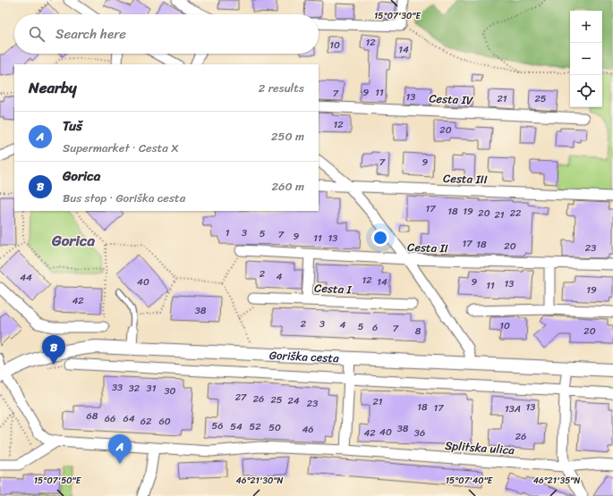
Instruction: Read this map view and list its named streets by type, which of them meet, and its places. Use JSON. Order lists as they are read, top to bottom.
{
  "streets": {
    "street": [
      "Cesta IV",
      "Cesta III",
      "Cesta II",
      "Cesta I",
      "Goriška cesta",
      "Splitska ulica"
    ]
  },
  "districts": ["Gorica"],
  "house_numbers": [
    "12",
    "10",
    "14",
    "9",
    "11",
    "7",
    "13",
    "21",
    "25",
    "12",
    "20",
    "7",
    "9",
    "17",
    "18",
    "19",
    "20",
    "22",
    "21",
    "1",
    "3",
    "5",
    "7",
    "9",
    "11",
    "13",
    "17",
    "18",
    "20",
    "23",
    "2",
    "4",
    "44",
    "12",
    "40",
    "14",
    "9",
    "13",
    "11",
    "19",
    "42",
    "38",
    "2",
    "3",
    "4",
    "10",
    "5",
    "6",
    "7",
    "8",
    "20",
    "33",
    "32",
    "31",
    "30",
    "27",
    "26",
    "25",
    "24",
    "21",
    "23",
    "18",
    "13",
    "17",
    "13A",
    "68",
    "66",
    "64",
    "62",
    "60",
    "56",
    "54",
    "52",
    "50",
    "38",
    "46",
    "40",
    "42",
    "36",
    "26"
  ],
  "page": {
    "map_buttons": ["+", "−"],
    "search": "Search here",
    "heading": ["Nearby", "2 results"],
    "list": [
      {
        "mark": "A",
        "name": "Tuš",
        "note": "Supermarket · Cesta X",
        "value": "250 m"
      },
      {
        "mark": "B",
        "name": "Gorica",
        "note": "Bus stop · Goriška cesta",
        "value": "260 m"
      }
    ],
    "pins": ["B", "A"]
  },
  "coordinates": [
    "15°07'30\"E",
    "15°07'50\"E",
    "46°21'30\"N",
    "46°21'35\"N",
    "15°07'40\"E"
  ]
}
